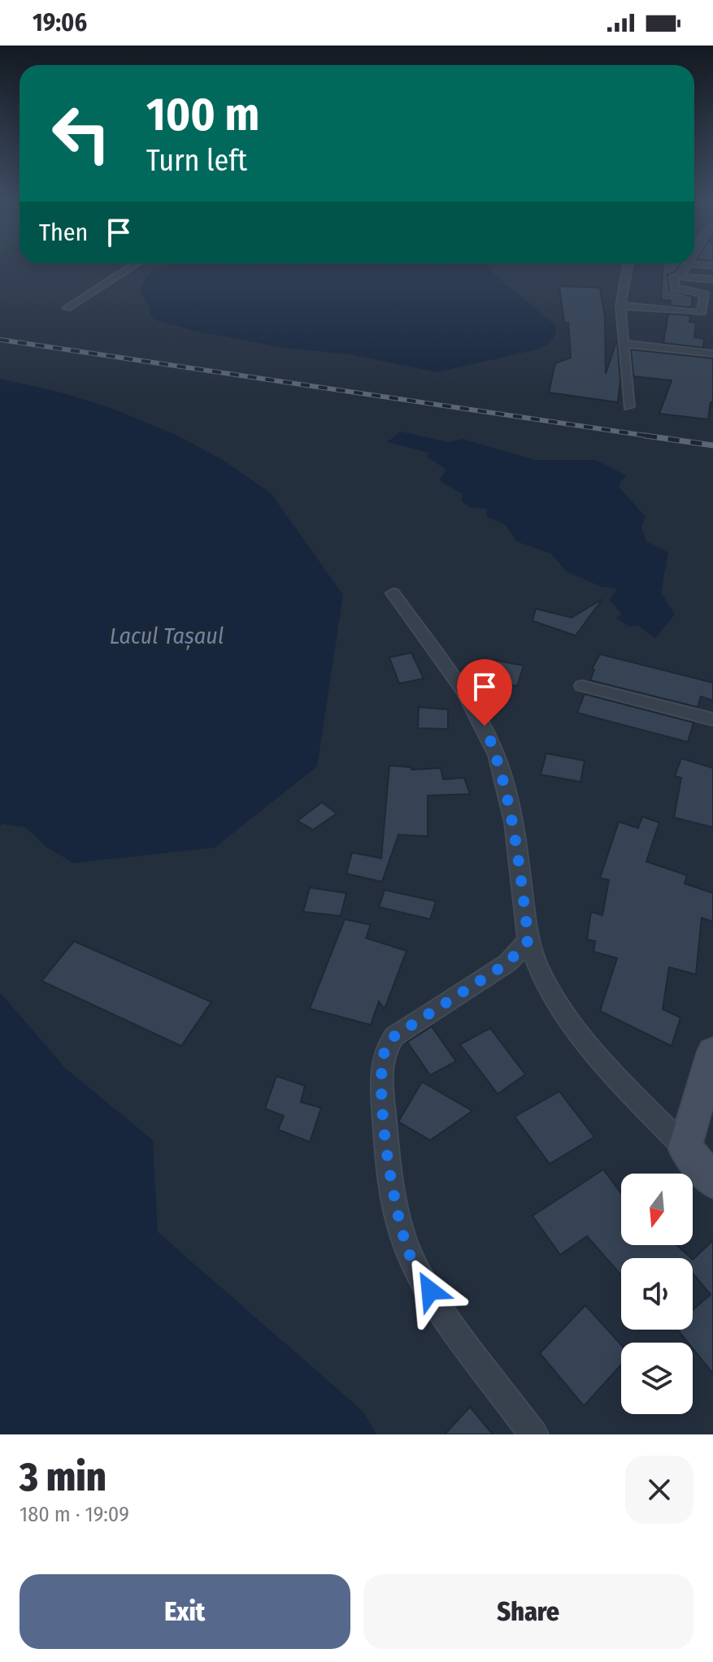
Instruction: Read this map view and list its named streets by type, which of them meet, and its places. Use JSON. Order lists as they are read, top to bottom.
{
  "water": ["Lacul Tașaul"],
  "north": "bottom",
  "page": {
    "status": "19:06",
    "turn": ["100 m", "Turn left"],
    "then": "Then",
    "heading": ["3 min", "180 m · 19:09"],
    "buttons": ["Exit", "Share"]
  }
}
